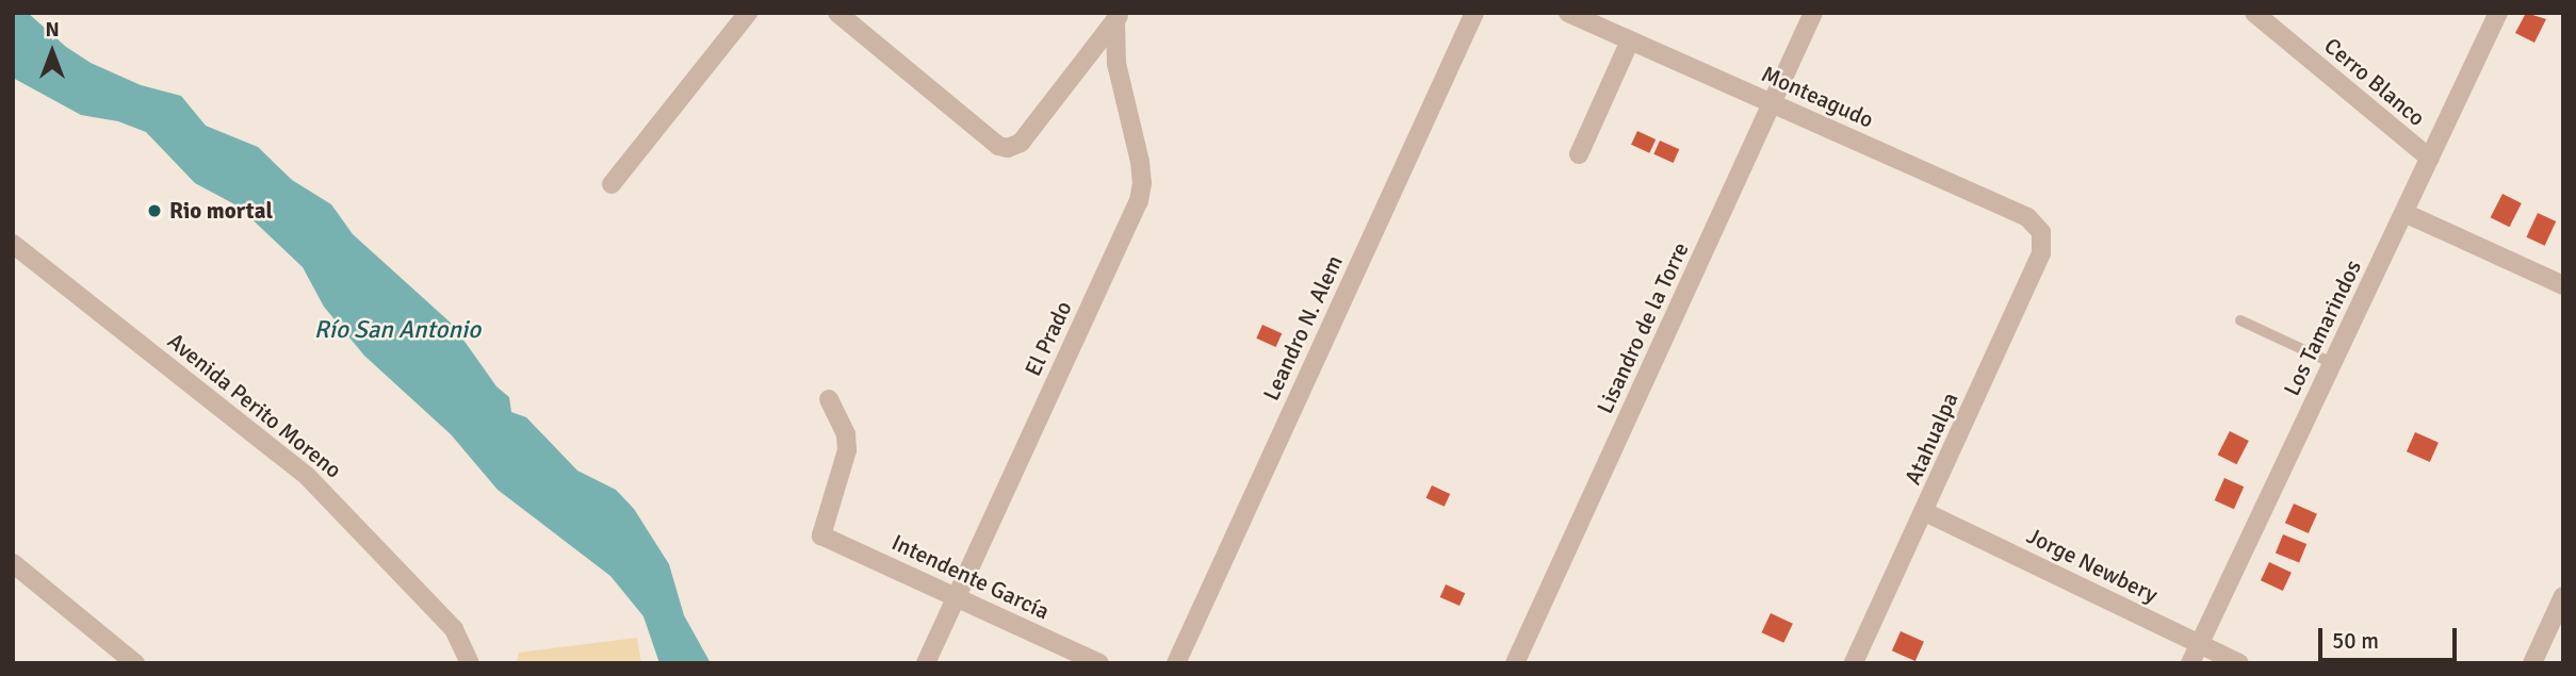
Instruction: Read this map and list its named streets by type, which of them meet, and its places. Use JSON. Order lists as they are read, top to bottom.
{
  "streets": {
    "street": [
      "Cerro Blanco",
      "Monteagudo",
      "Leandro N. Alem",
      "Lisandro de la Torre",
      "Los Tamarindos",
      "El Prado",
      "Avenida Perito Moreno",
      "Atahualpa",
      "Jorge Newbery",
      "Intendente García"
    ]
  },
  "crossings": [
    ["Cerro Blanco", "Los Tamarindos"],
    ["Monteagudo", "Lisandro de la Torre"],
    ["Monteagudo", "Atahualpa"],
    ["Los Tamarindos", "Jorge Newbery"],
    ["El Prado", "Intendente García"],
    ["Atahualpa", "Jorge Newbery"]
  ],
  "water": ["Río San Antonio"],
  "places": ["Rio mortal"],
  "scale_bar": "50 m",
  "north": "top"
}
